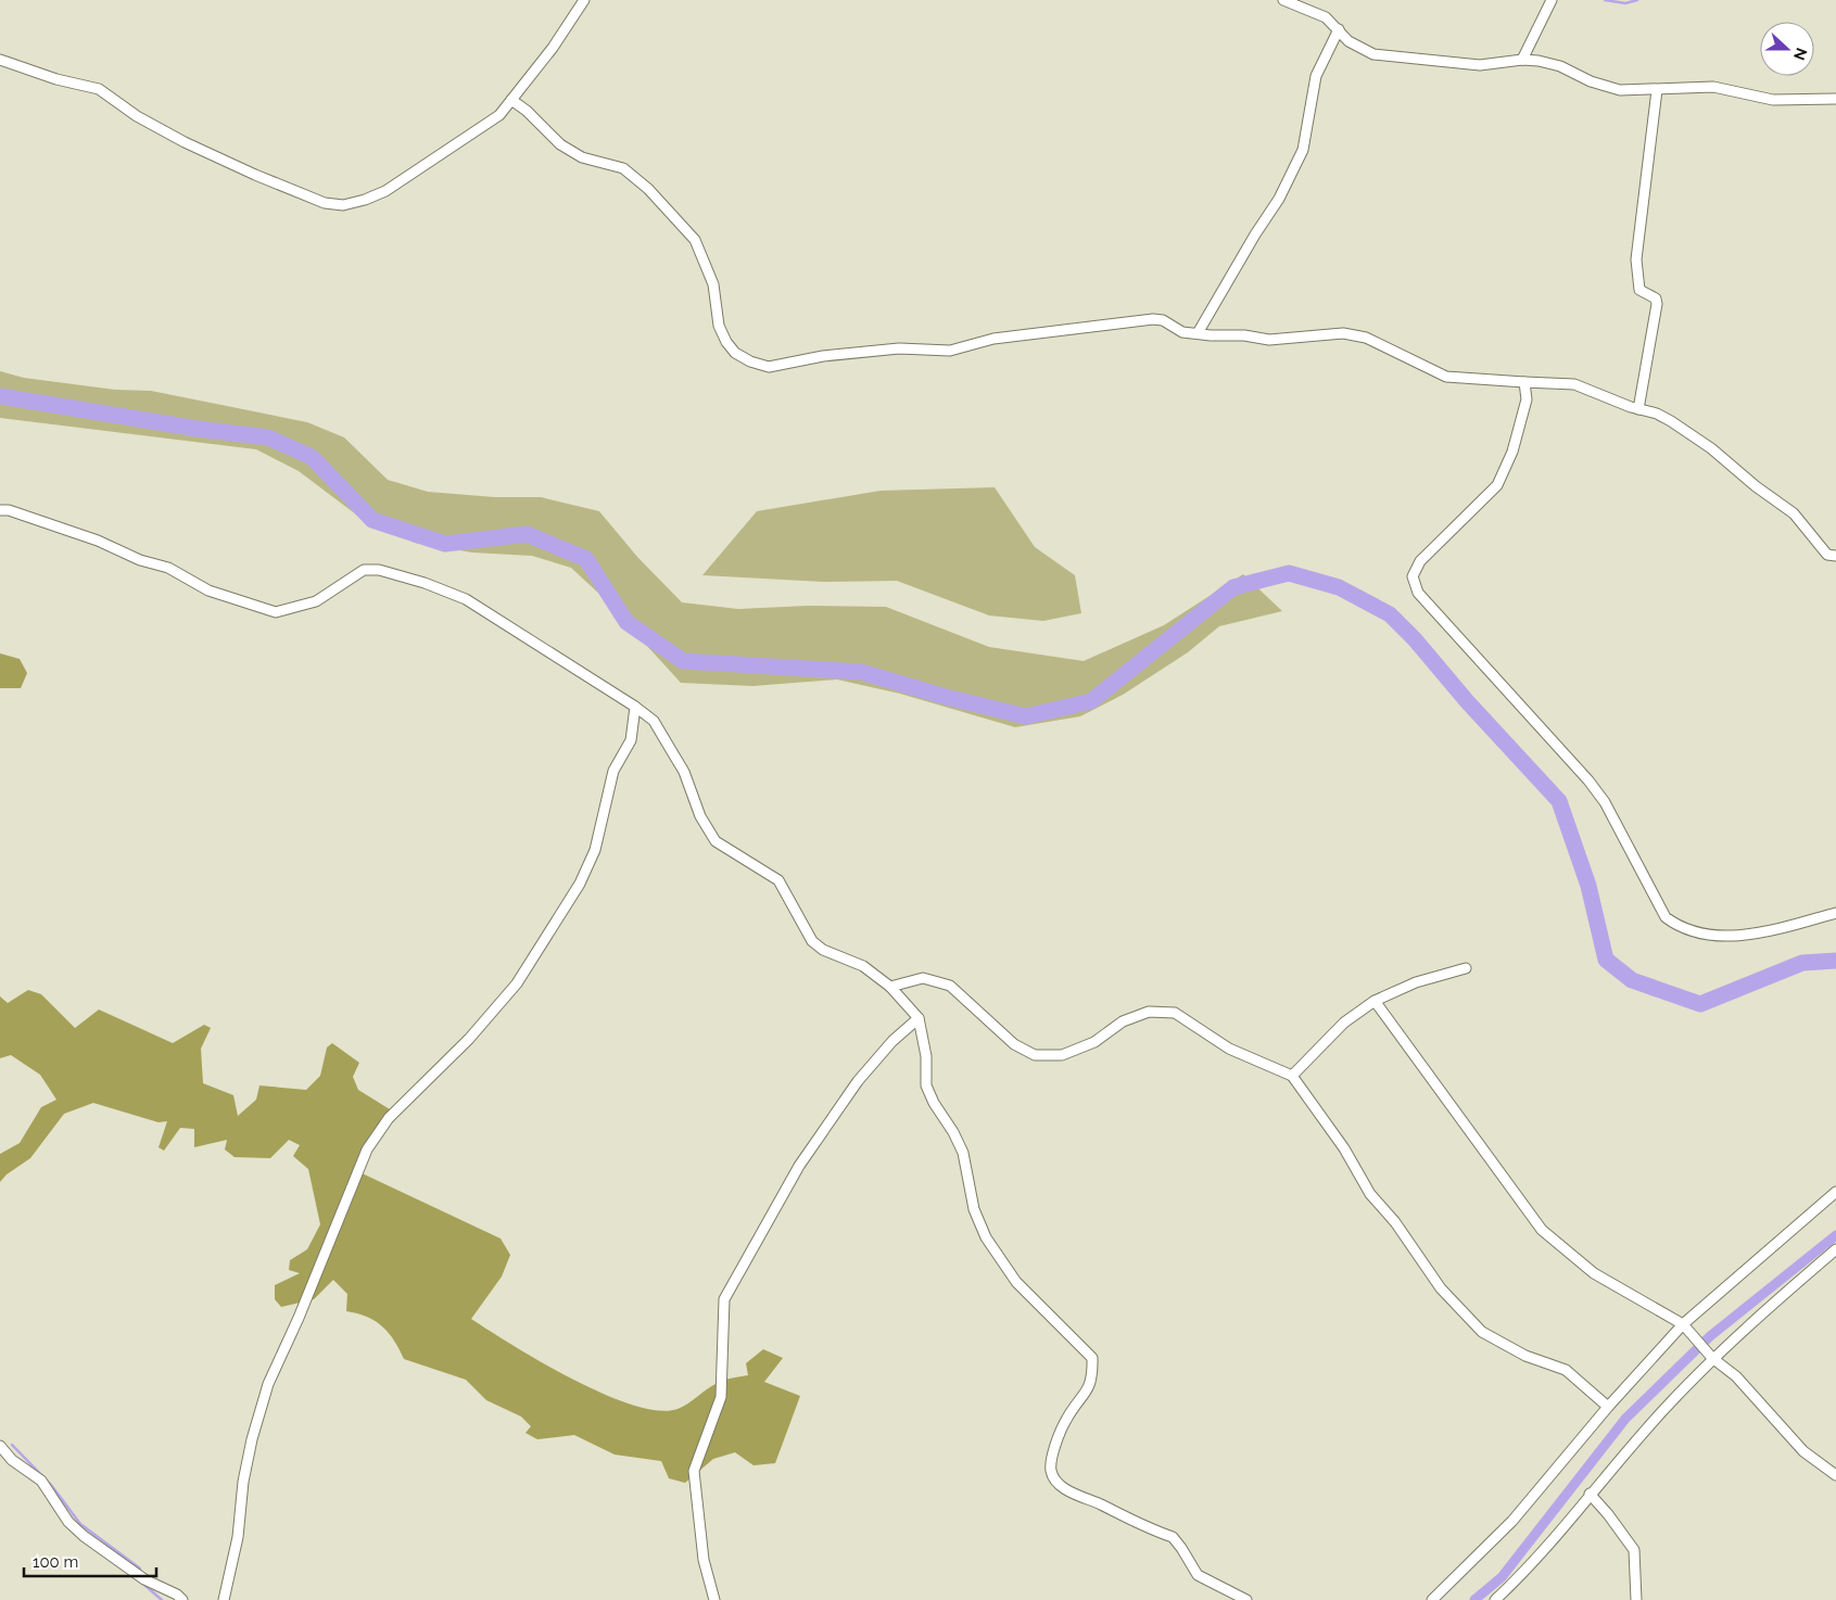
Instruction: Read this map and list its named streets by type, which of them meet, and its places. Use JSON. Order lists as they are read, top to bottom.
{
  "scale_bar": "100 m",
  "north": "right"
}
